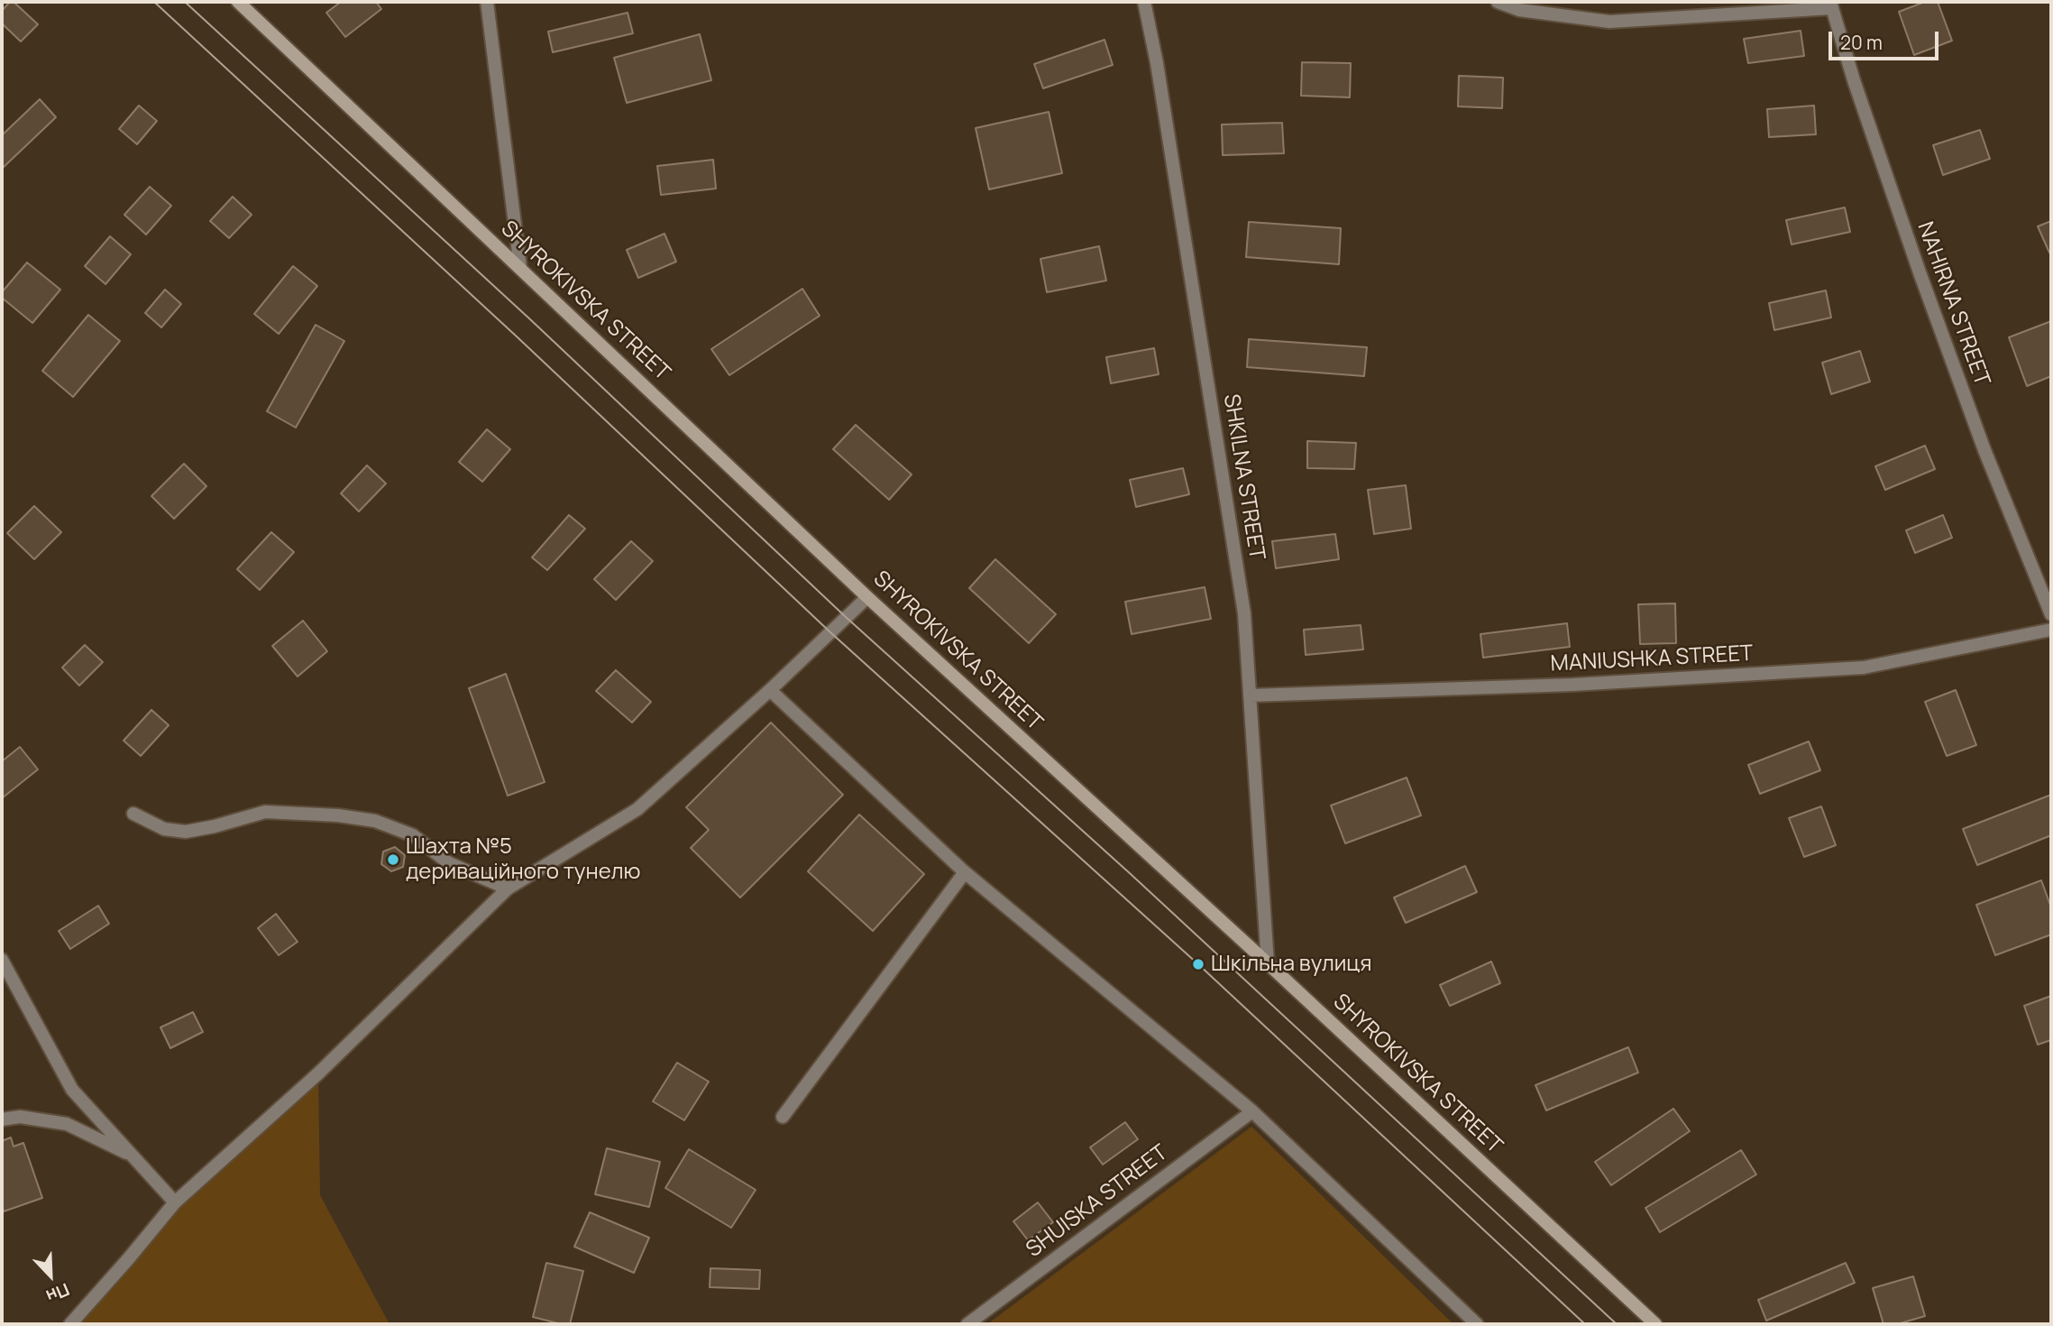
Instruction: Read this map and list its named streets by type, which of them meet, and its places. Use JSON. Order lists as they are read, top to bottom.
{
  "streets": {
    "main road": ["SHYROKIVSKA STREET"],
    "street": [
      "NAHIRNA STREET",
      "SHKILNA STREET",
      "MANIUSHKA STREET",
      "SHUISKA STREET"
    ]
  },
  "crossings": [
    ["SHYROKIVSKA STREET", "SHKILNA STREET"],
    ["SHKILNA STREET", "MANIUSHKA STREET"]
  ],
  "places": ["Шахта №5 дериваційного тунелю", "Шкільна вулиця"],
  "scale_bar": "20 m",
  "north": "bottom right"
}
